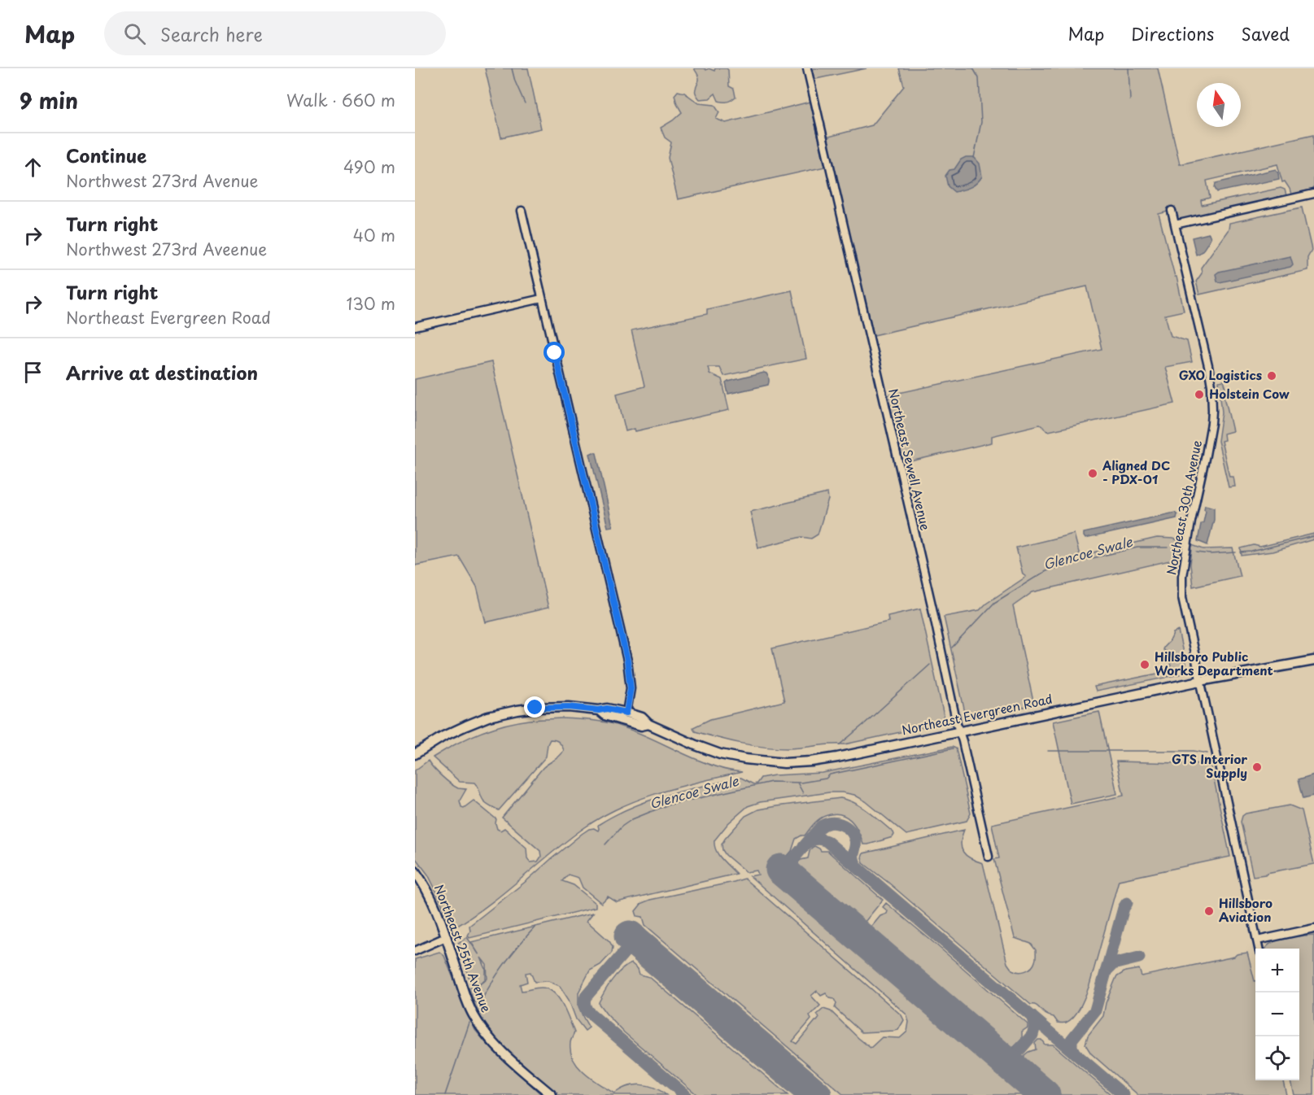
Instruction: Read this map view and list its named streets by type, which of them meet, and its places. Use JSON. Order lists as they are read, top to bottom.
{
  "streets": {
    "main road": ["Northeast Evergreen Road", "Northeast 25th Avenue"],
    "street": ["Northeast Sewell Avenue", "Northeast 30th Avenue"]
  },
  "crossings": [
    ["Northeast Sewell Avenue", "Northeast Evergreen Road"],
    ["Northeast 30th Avenue", "Northeast Evergreen Road"]
  ],
  "water": ["Glencoe Swale"],
  "places": [
    "GXO Logistics",
    "Holstein Cow",
    "Aligned DC - PDX-01",
    "Hillsboro Public Works Department",
    "GTS Interior Supply",
    "Hillsboro Aviation"
  ],
  "north": "top",
  "page": {
    "header": "Map",
    "search": "Search here",
    "nav": ["Map", "Directions", "Saved"],
    "heading": ["9 min", "Walk · 660 m"],
    "list": [
      ["Continue", "Northwest 273rd Avenue", "490 m"],
      ["Turn right", "Northwest 273rd Aveenue", "40 m"],
      ["Turn right", "Northeast Evergreen Road", "130 m"],
      "Arrive at destination"
    ],
    "map_buttons": ["+", "−"]
  }
}
